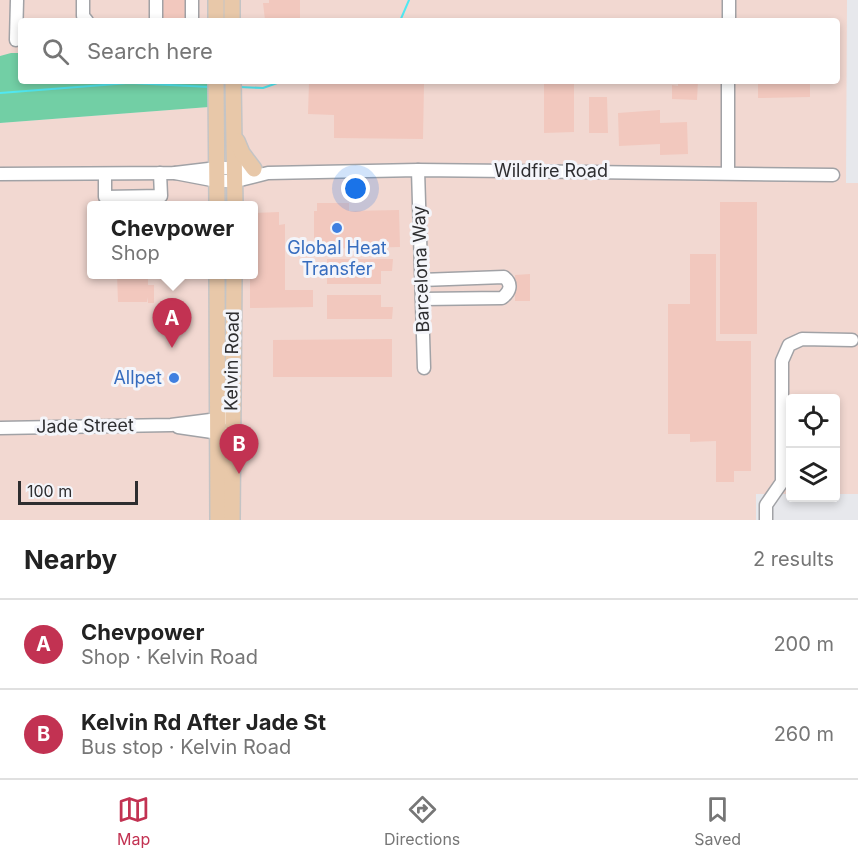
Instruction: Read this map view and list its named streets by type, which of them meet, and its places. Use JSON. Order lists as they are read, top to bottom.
{
  "streets": {
    "main road": ["Kelvin Road"],
    "street": ["Wildfire Road", "Barcelona Way", "Jade Street"]
  },
  "crossings": [
    ["Wildfire Road", "Barcelona Way"],
    ["Kelvin Road", "Jade Street"]
  ],
  "places": ["Global Heat Transfer", "Allpet"],
  "scale_bar": "100 m",
  "page": {
    "search": "Search here",
    "popup": ["Chevpower", "Shop"],
    "pins": ["A", "B"],
    "scale": "100 m",
    "heading": ["Nearby", "2 results"],
    "list": [
      {
        "mark": "A",
        "name": "Chevpower",
        "note": "Shop · Kelvin Road",
        "value": "200 m"
      },
      {
        "mark": "B",
        "name": "Kelvin Rd After Jade St",
        "note": "Bus stop · Kelvin Road",
        "value": "260 m"
      }
    ],
    "nav": ["Map", "Directions", "Saved"]
  }
}
